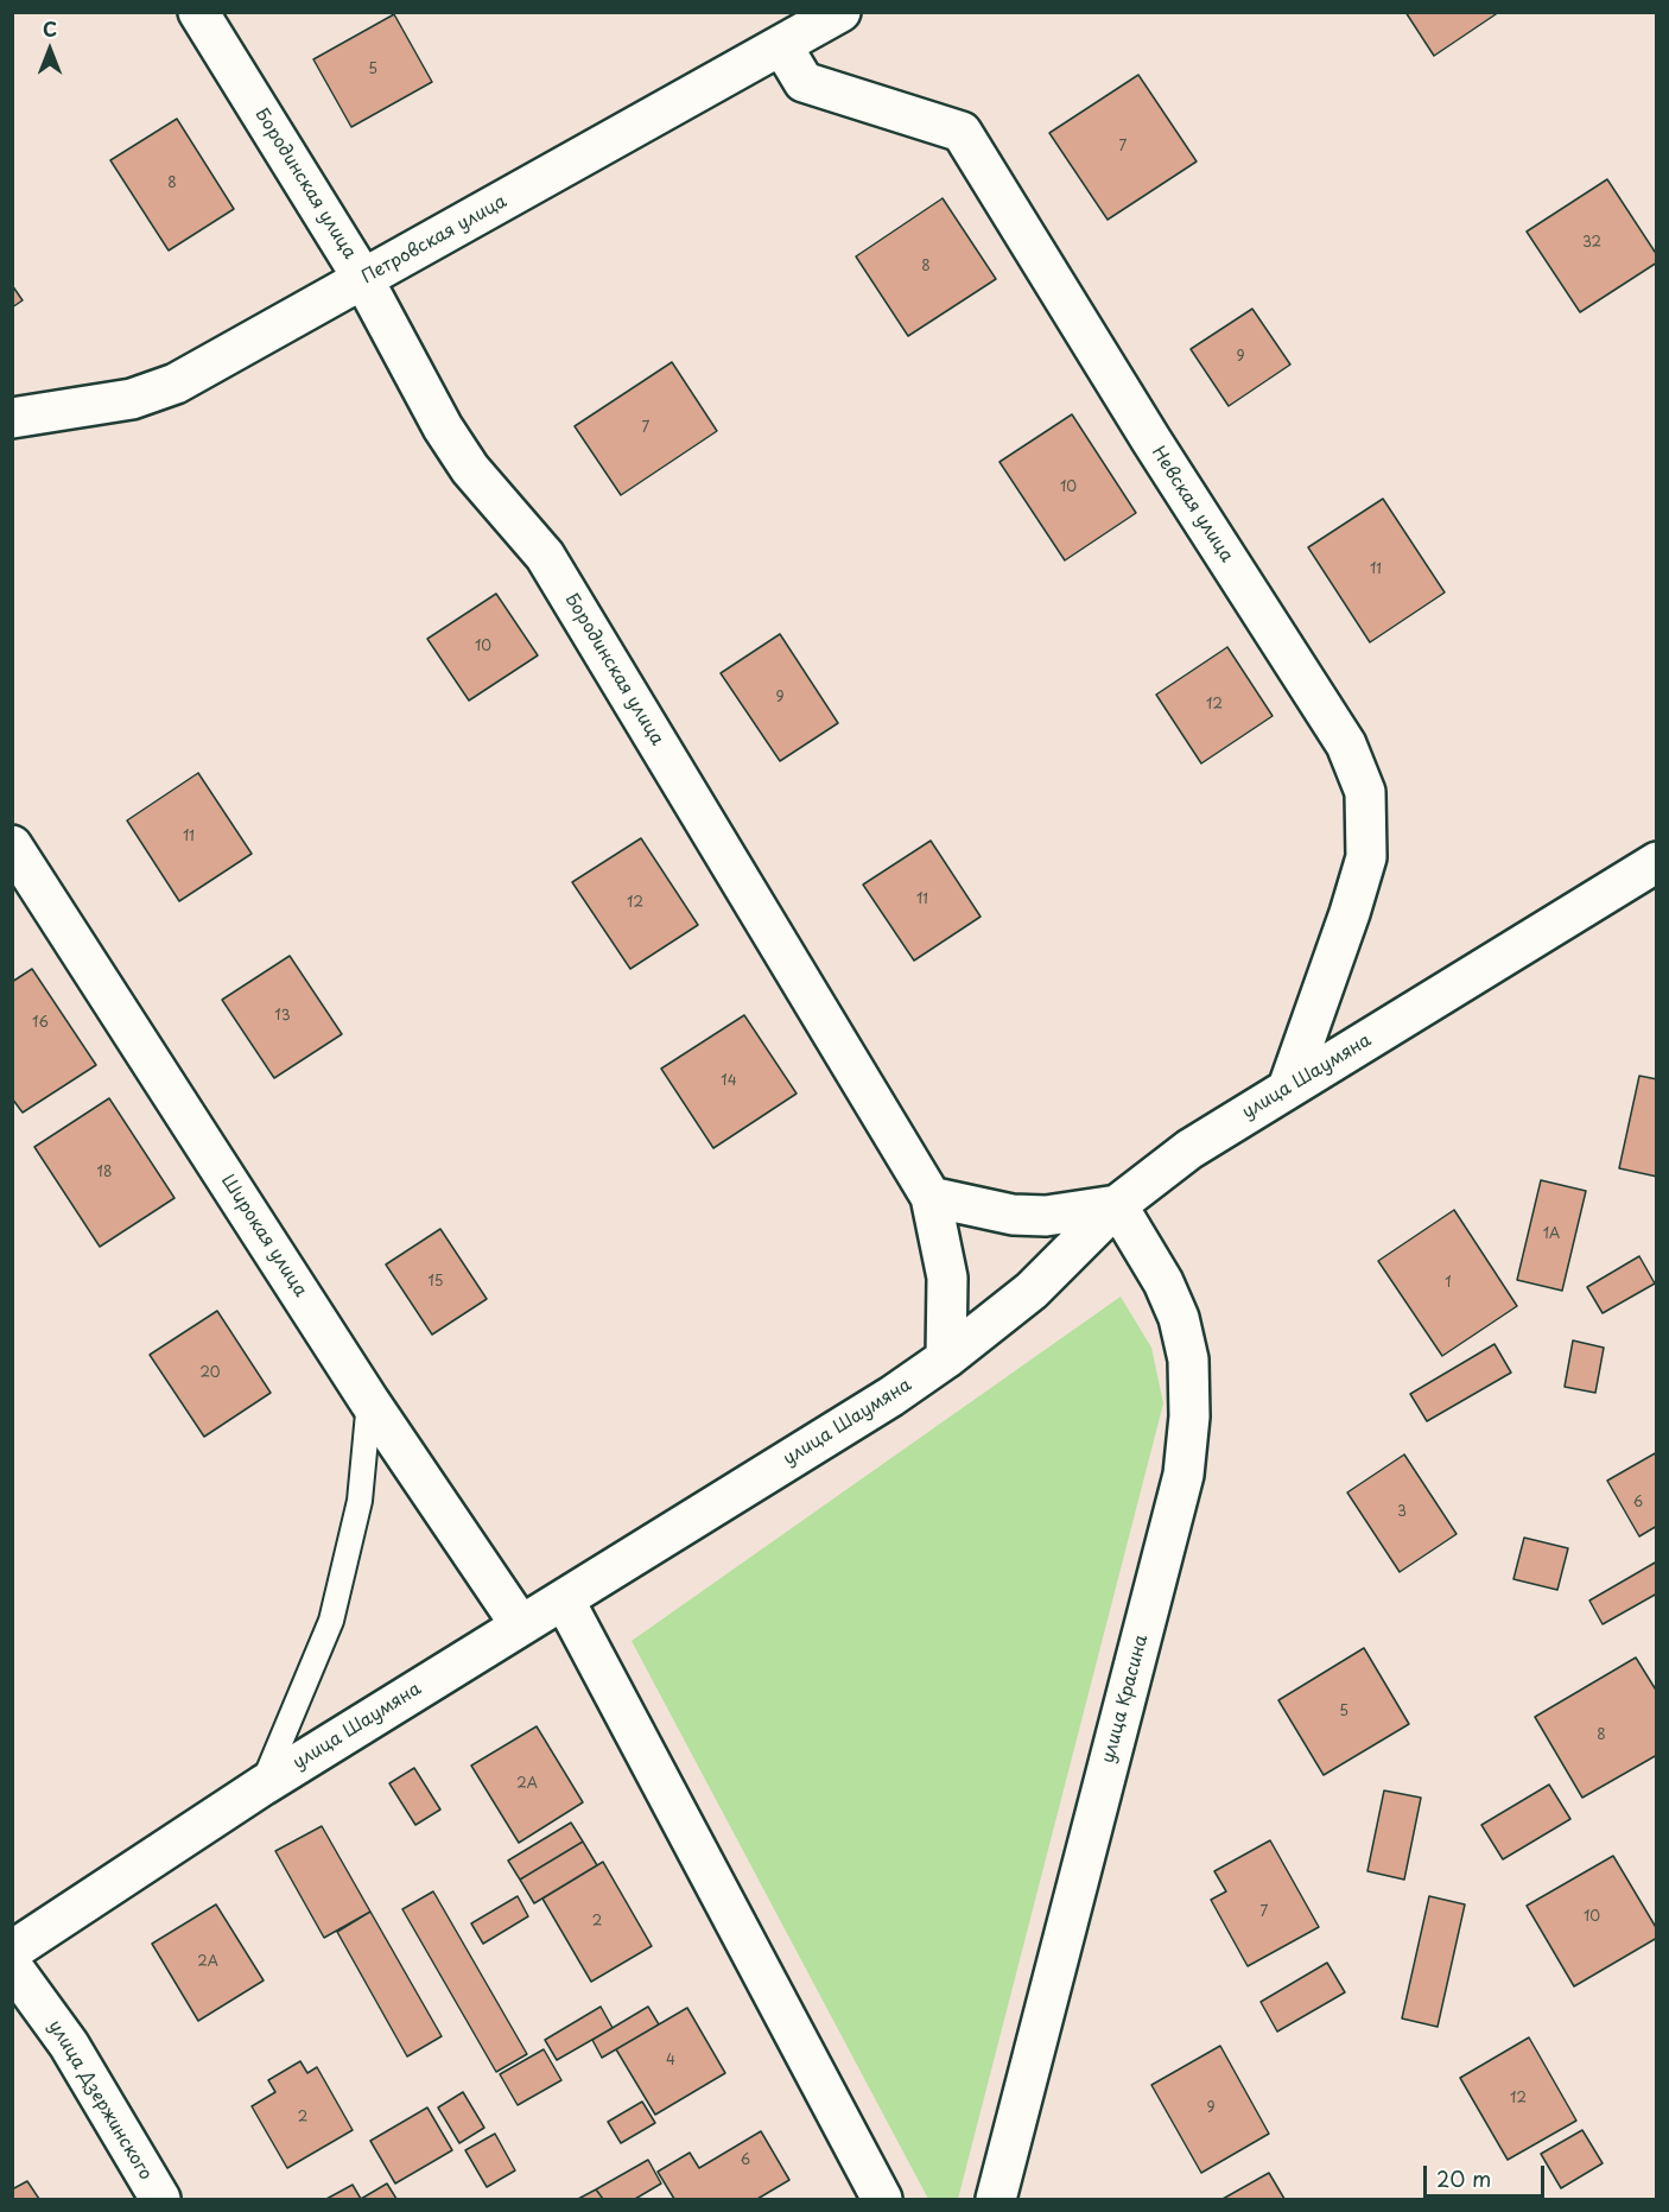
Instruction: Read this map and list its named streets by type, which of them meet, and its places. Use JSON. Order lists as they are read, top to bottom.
{
  "streets": {
    "street": [
      "Бородинская улица",
      "Петровская улица",
      "Невская улица",
      "улица Шаумяна",
      "Широкая улица",
      "улица Красина",
      "улица Дзержинского"
    ]
  },
  "crossings": [
    ["Бородинская улица", "Петровская улица"],
    ["Бородинская улица", "улица Шаумяна"],
    ["Петровская улица", "Невская улица"],
    ["Невская улица", "улица Шаумяна"],
    ["улица Шаумяна", "Широкая улица"],
    ["улица Шаумяна", "улица Красина"]
  ],
  "house_numbers": [
    "5",
    "7",
    "8",
    "32",
    "8",
    "9",
    "7",
    "10",
    "11",
    "10",
    "9",
    "12",
    "11",
    "11",
    "12",
    "13",
    "16",
    "14",
    "18",
    "1А",
    "15",
    "1",
    "20",
    "6",
    "3",
    "5",
    "8",
    "2А",
    "7",
    "10",
    "2",
    "2А",
    "4",
    "12",
    "9",
    "2",
    "6"
  ],
  "scale_bar": "20 m",
  "north": "top"
}
